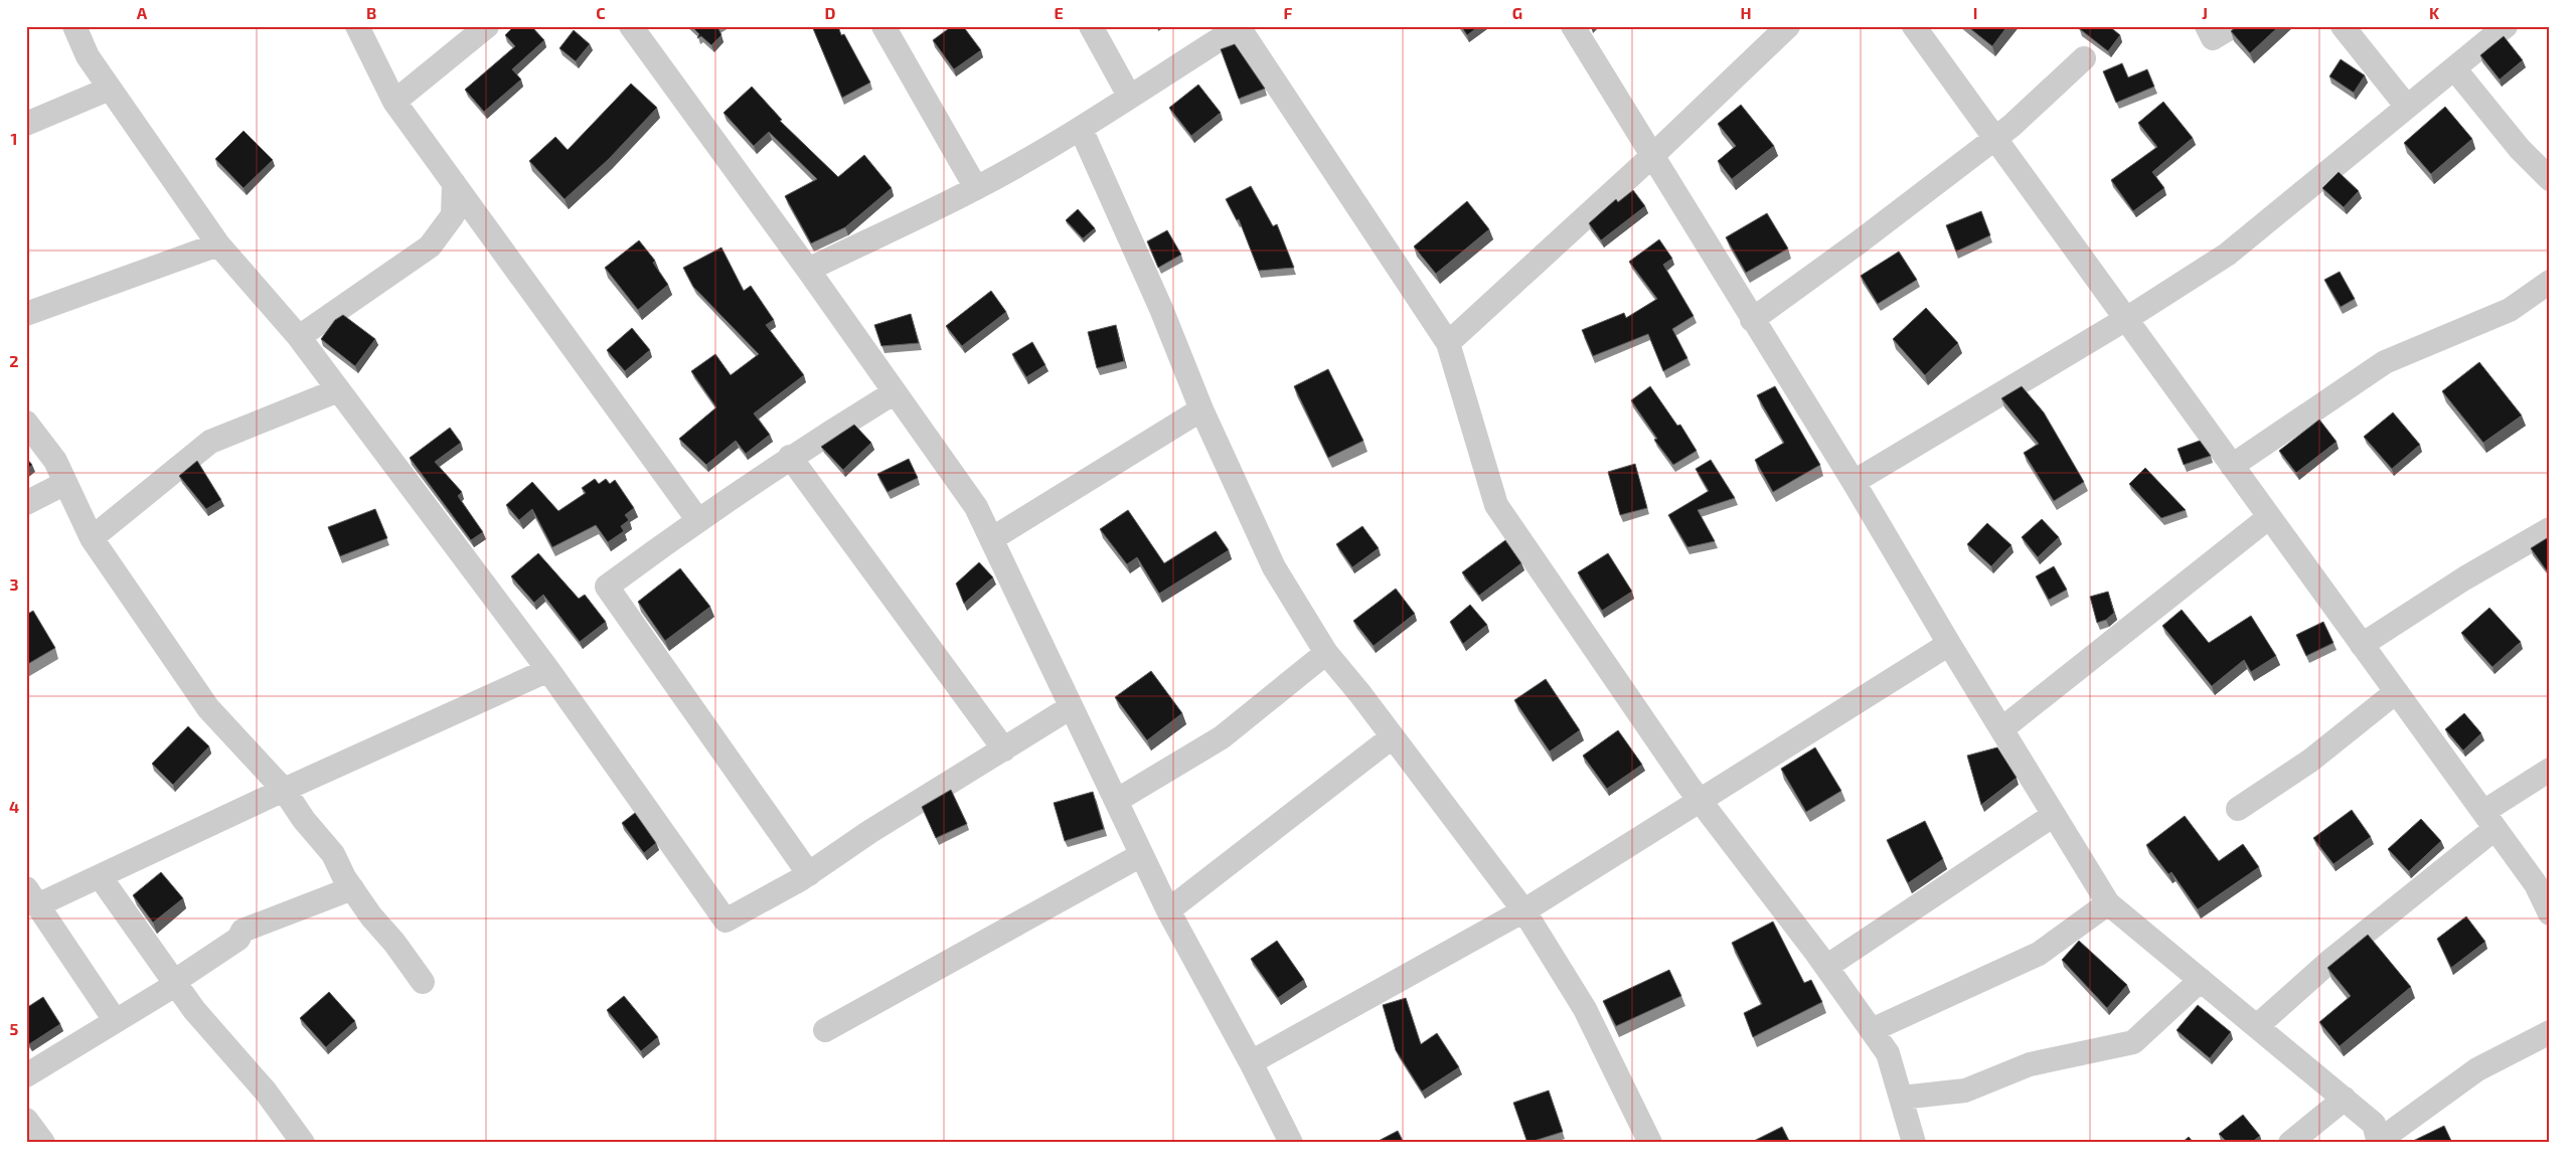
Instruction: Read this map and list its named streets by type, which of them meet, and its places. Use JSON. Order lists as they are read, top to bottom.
{
  "grid": {
    "columns": [
      "A",
      "B",
      "C",
      "D",
      "E",
      "F",
      "G",
      "H",
      "I",
      "J",
      "K"
    ],
    "rows": [
      "1",
      "2",
      "3",
      "4",
      "5"
    ]
  }
}
